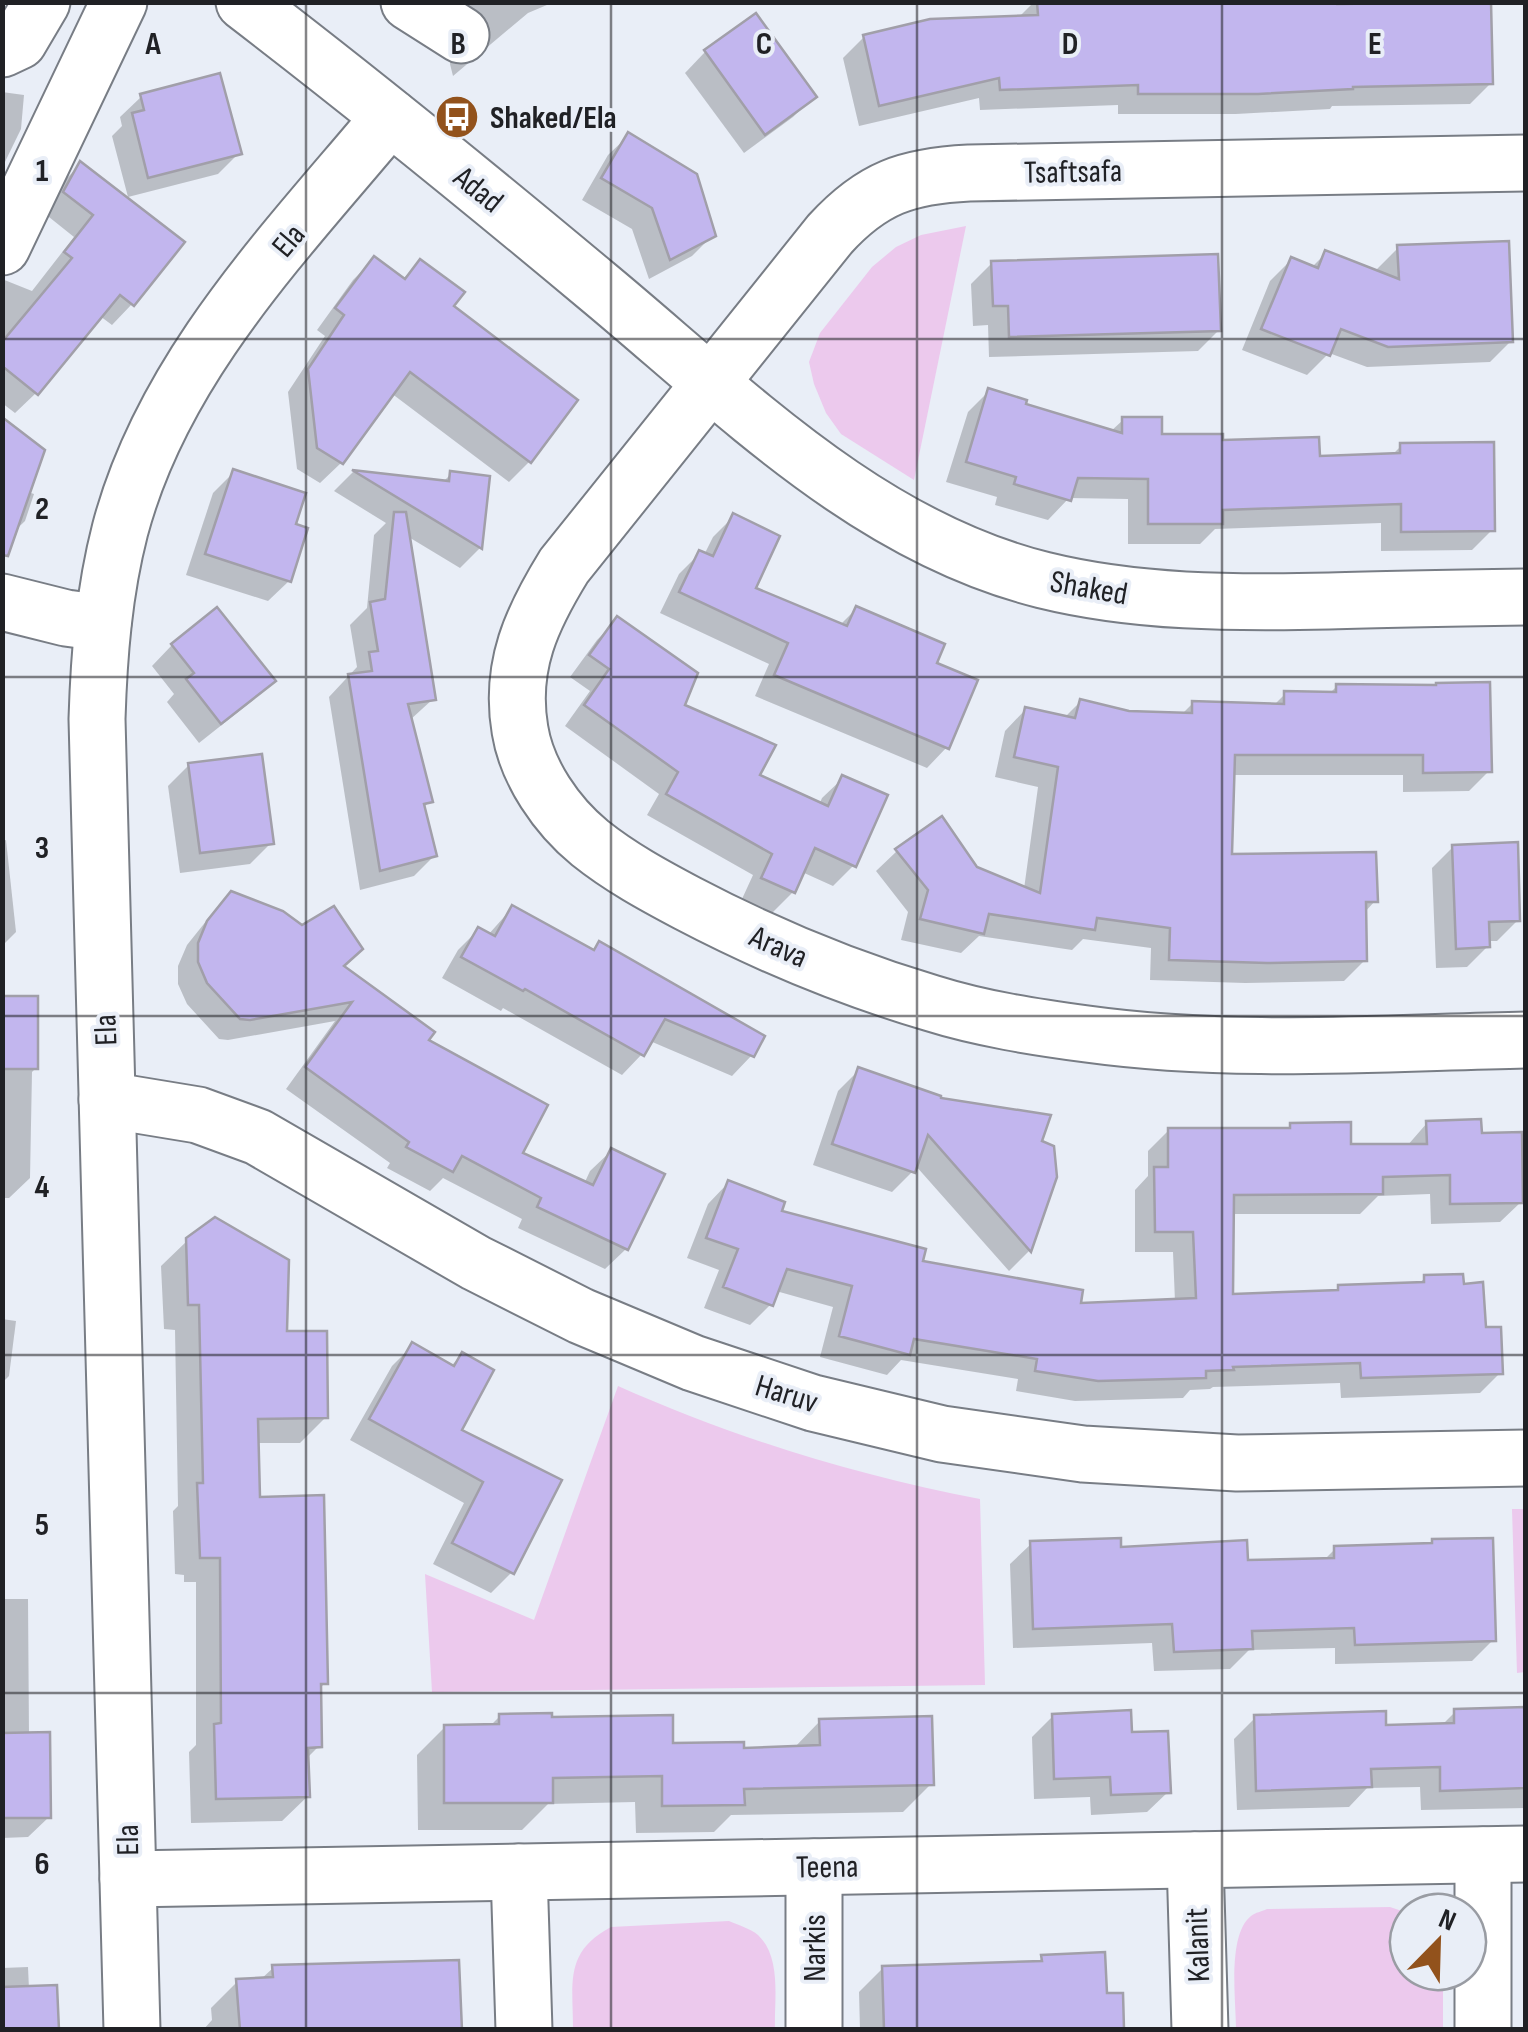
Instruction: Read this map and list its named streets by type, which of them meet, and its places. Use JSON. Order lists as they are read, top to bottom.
{
  "streets": {
    "street": [
      "Tsaftsafa",
      "Adad",
      "Ela",
      "Shaked",
      "Arava",
      "Haruv",
      "Teena",
      "Kalanit",
      "Narkis"
    ]
  },
  "crossings": [
    ["Tsaftsafa", "Adad"],
    ["Tsaftsafa", "Shaked"],
    ["Tsaftsafa", "Arava"],
    ["Adad", "Ela"],
    ["Adad", "Shaked"],
    ["Adad", "Arava"],
    ["Ela", "Haruv"],
    ["Ela", "Teena"],
    ["Shaked", "Arava"],
    ["Teena", "Kalanit"],
    ["Teena", "Narkis"]
  ],
  "places": {
    "bus stop": ["Shaked/Ela"]
  },
  "north": "top right",
  "grid": {
    "columns": [
      "A",
      "B",
      "C",
      "D",
      "E"
    ],
    "rows": [
      "1",
      "2",
      "3",
      "4",
      "5",
      "6"
    ]
  }
}
